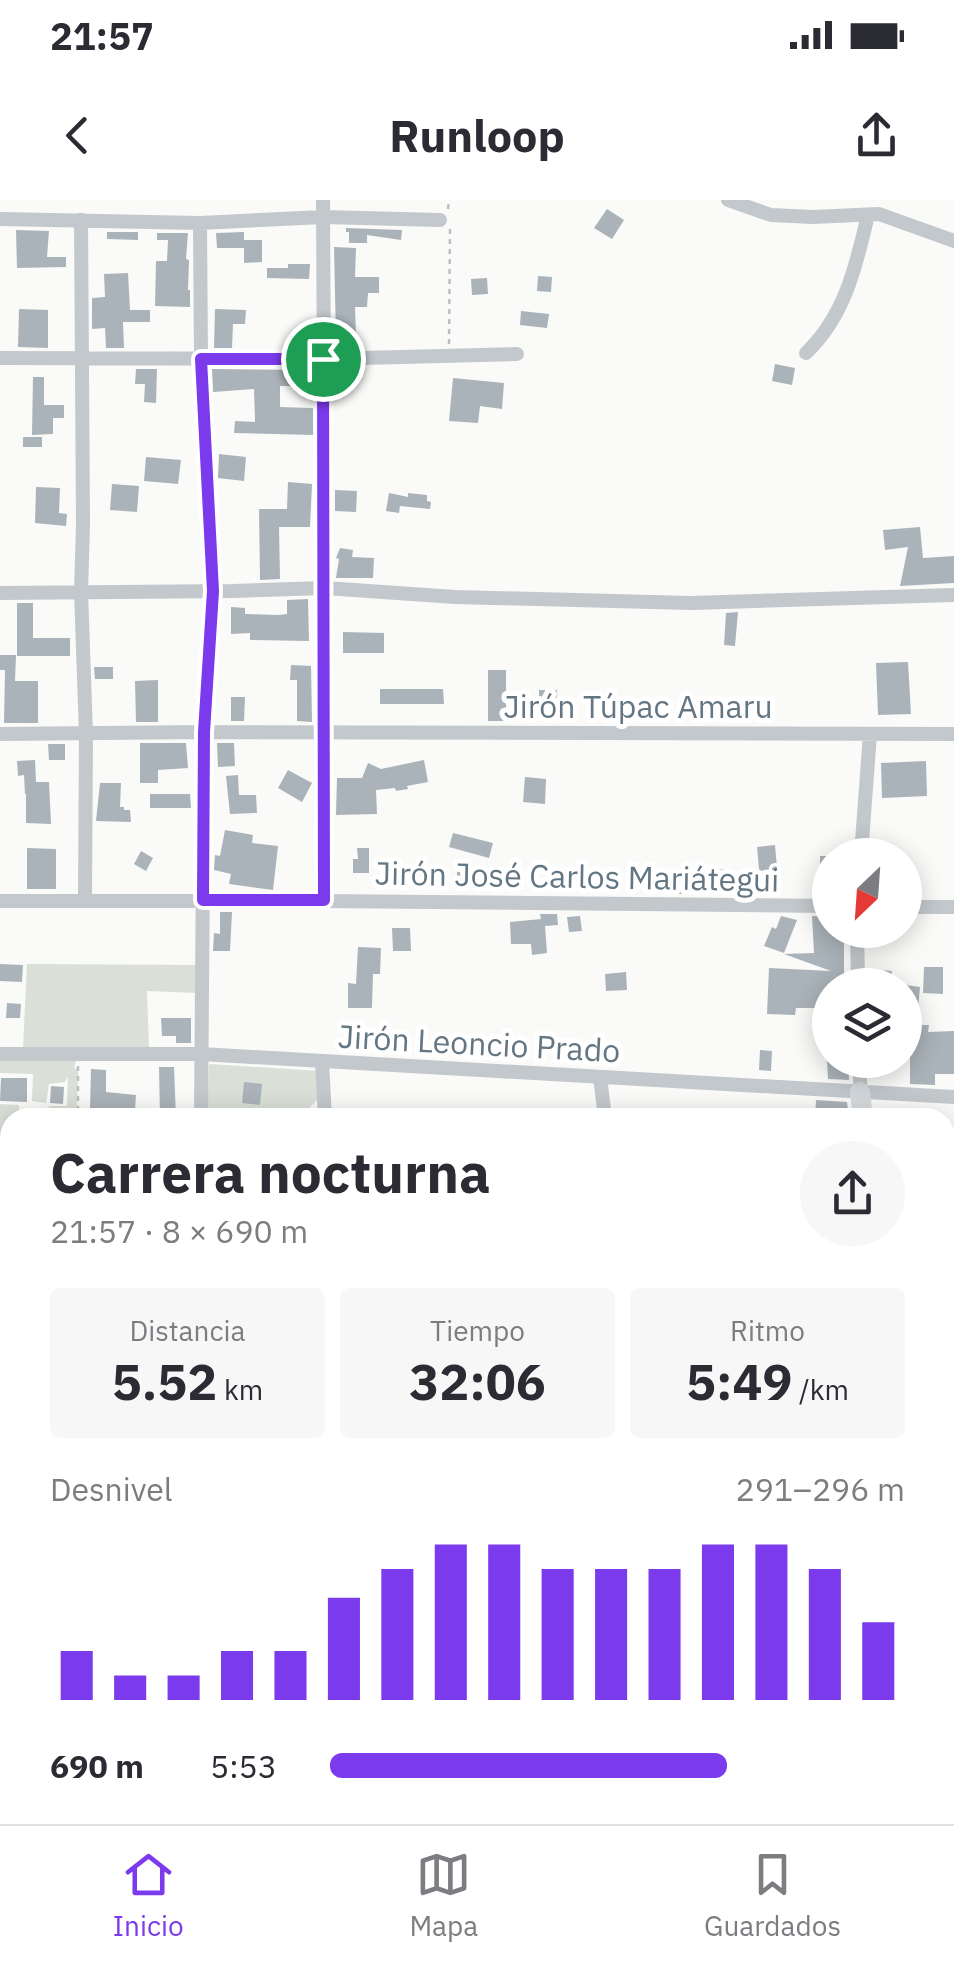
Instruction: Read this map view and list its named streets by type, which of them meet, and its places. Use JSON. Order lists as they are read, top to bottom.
{
  "streets": {
    "street": ["Jirón Túpac Amaru", "Jirón José Carlos Mariátegui", "Jirón Leoncio Prado"]
  },
  "north": "bottom left",
  "page": {
    "status": "21:57",
    "header": "Runloop",
    "heading": ["Carrera nocturna", "21:57 · 8 × 690 m"],
    "stats": [
      ["Distancia", "5.52 km"],
      ["Tiempo", "32:06"],
      ["Ritmo", "5:49 /km"]
    ],
    "chart": ["Desnivel", "291–296 m"],
    "list": [
      {
        "name": "690 m",
        "note": "5:53"
      }
    ],
    "tabs": ["Inicio", "Mapa", "Guardados"]
  }
}
